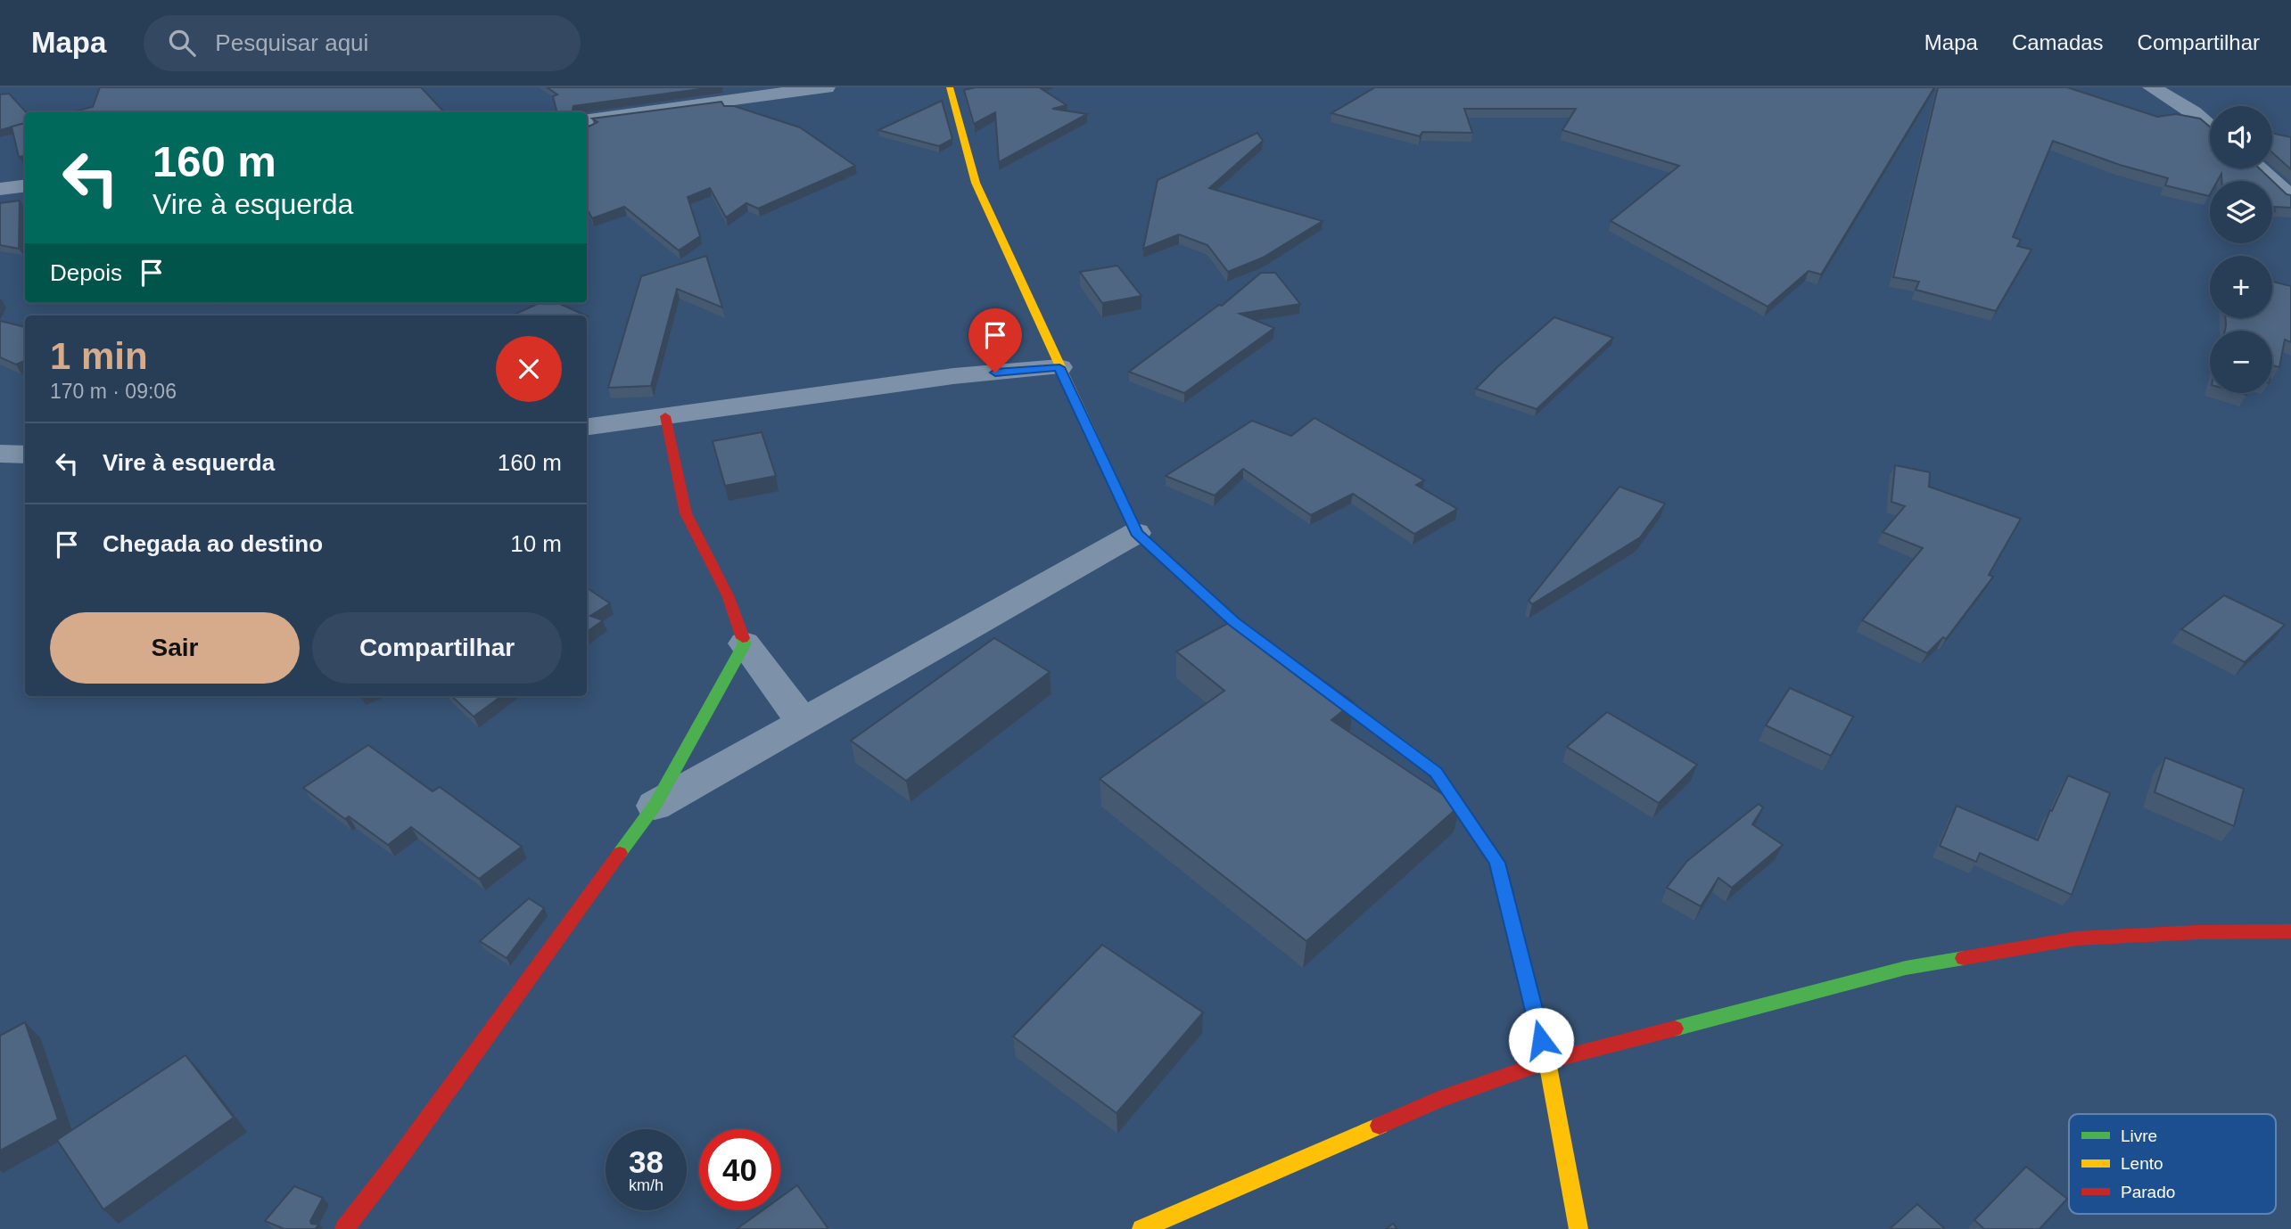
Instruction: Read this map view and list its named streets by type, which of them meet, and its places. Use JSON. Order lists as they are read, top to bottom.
{
  "legend": ["Livre", "Lento", "Parado"],
  "page": {
    "header": "Mapa",
    "search": "Pesquisar aqui",
    "nav": ["Mapa", "Camadas", "Compartilhar"],
    "map_buttons": ["+", "−"],
    "turn": ["160 m", "Vire à esquerda"],
    "then": "Depois",
    "heading": ["1 min", "170 m · 09:06"],
    "list": [
      {
        "name": "Vire à esquerda",
        "value": "160 m"
      },
      {
        "name": "Chegada ao destino",
        "value": "10 m"
      }
    ],
    "buttons": ["Sair", "Compartilhar"],
    "speed": "38 km/h",
    "limit": "40"
  }
}
